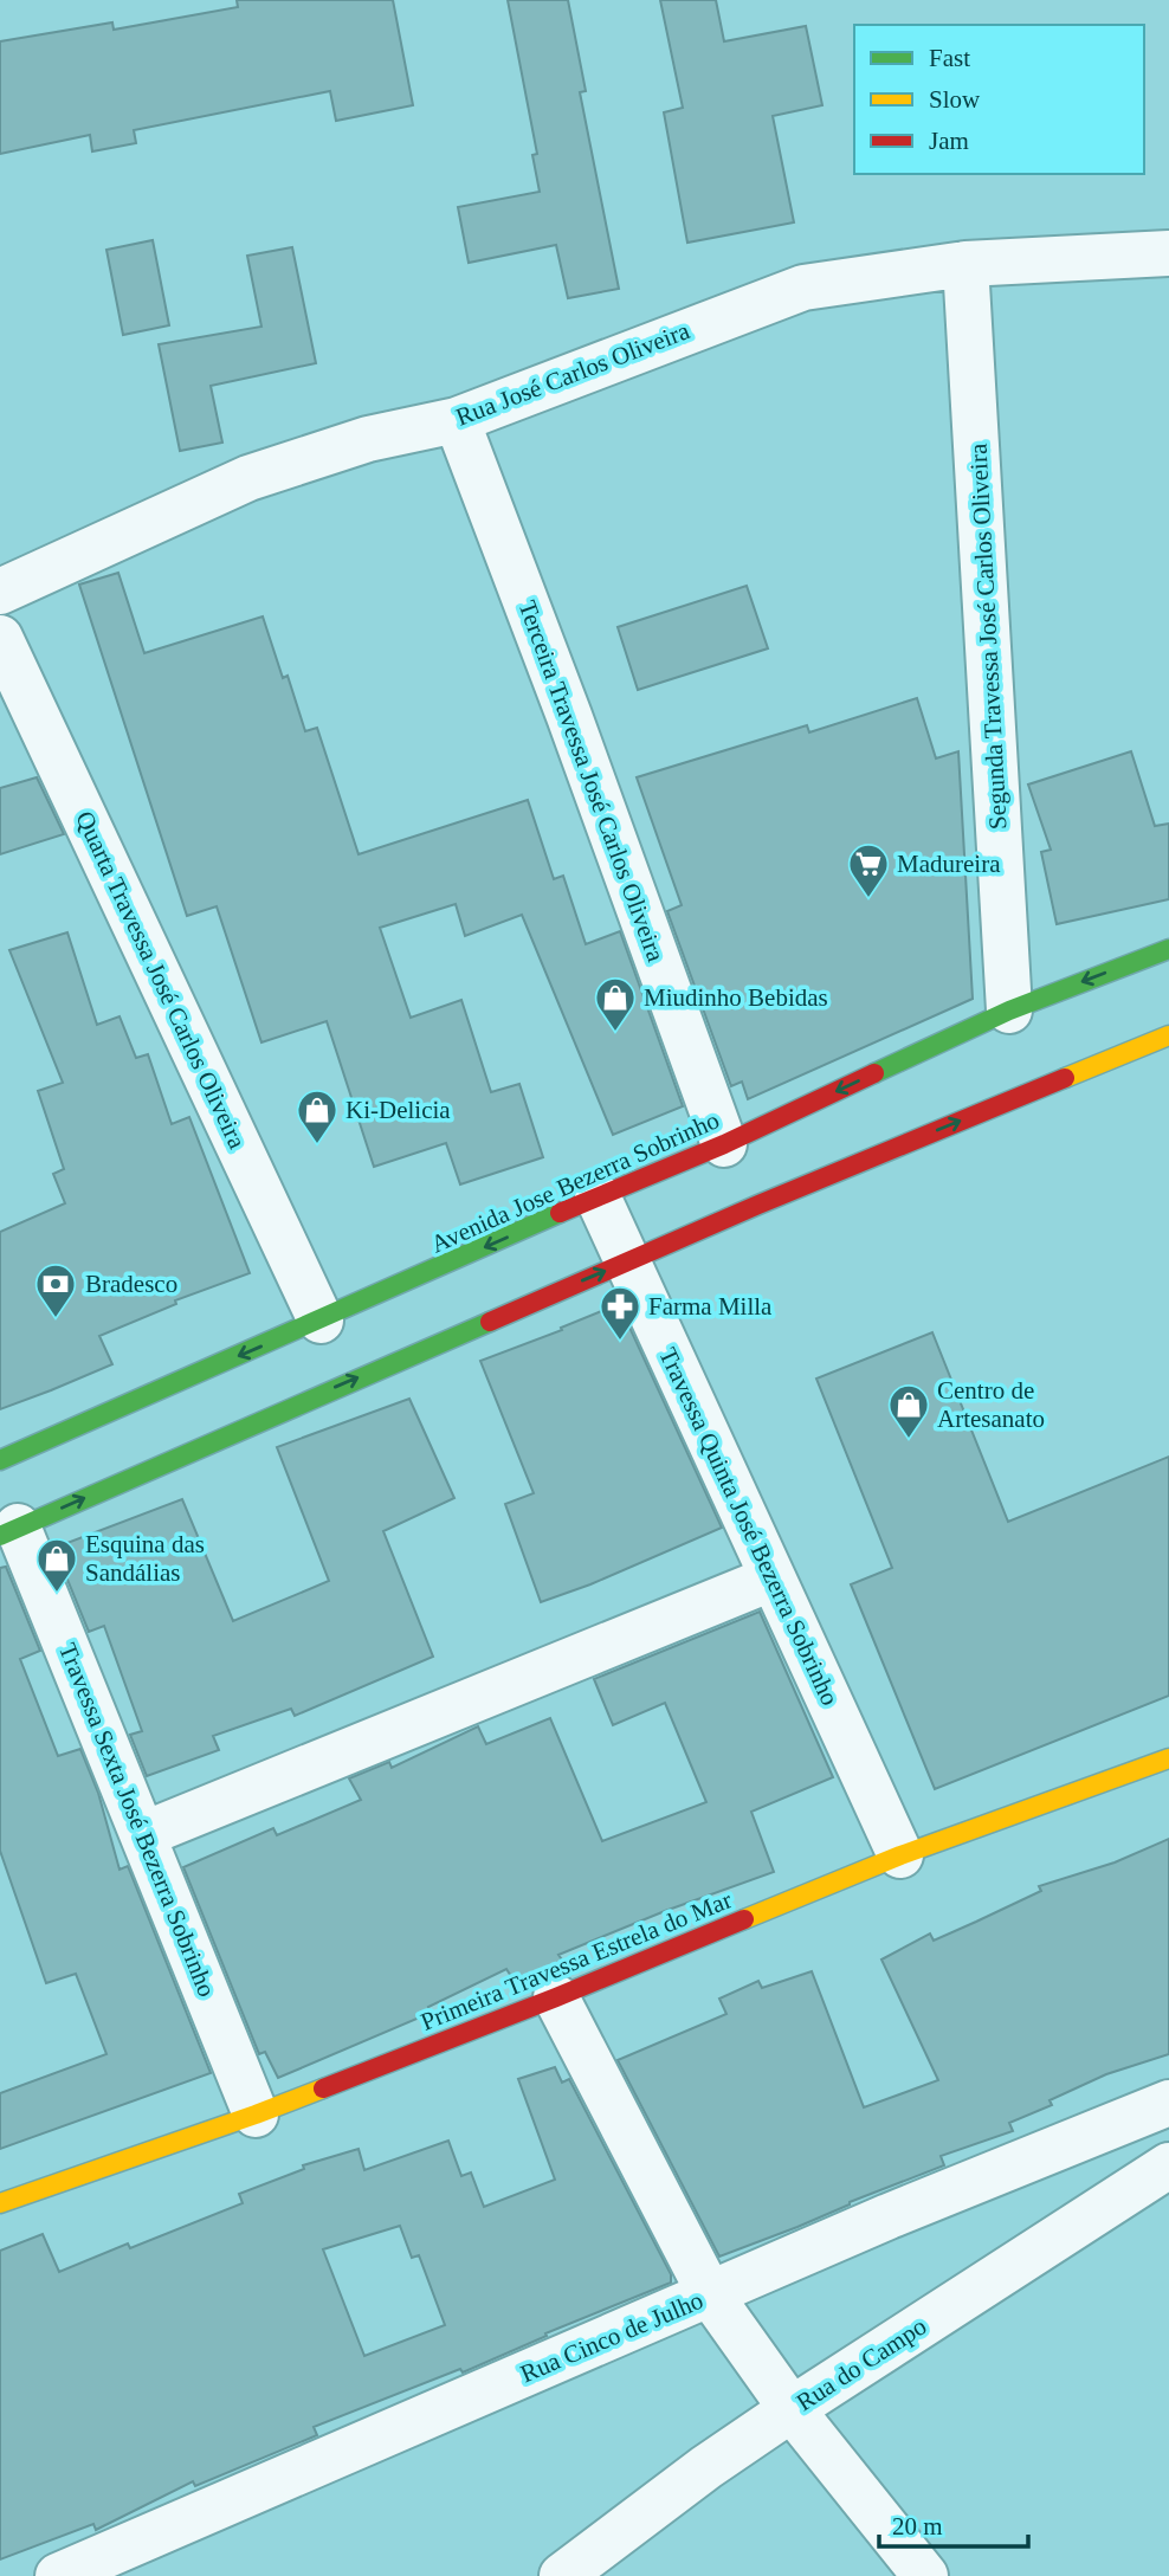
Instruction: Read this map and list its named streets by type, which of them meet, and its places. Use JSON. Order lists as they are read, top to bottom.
{
  "streets": {
    "main road": ["Avenida Jose Bezerra Sobrinho", "Primeira Travessa Estrela do Mar"],
    "street": [
      "Rua José Carlos Oliveira",
      "Segunda Travessa José Carlos Oliveira",
      "Terceira Travessa José Carlos Oliveira",
      "Quarta Travessa José Carlos Oliveira",
      "Travessa Quinta José Bezerra Sobrinho",
      "Travessa Sexta José Bezerra Sobrinho",
      "Rua Cinco de Julho",
      "Rua do Campo"
    ]
  },
  "crossings": [
    ["Rua José Carlos Oliveira", "Segunda Travessa José Carlos Oliveira"],
    ["Rua José Carlos Oliveira", "Terceira Travessa José Carlos Oliveira"],
    ["Segunda Travessa José Carlos Oliveira", "Avenida Jose Bezerra Sobrinho"],
    ["Terceira Travessa José Carlos Oliveira", "Avenida Jose Bezerra Sobrinho"],
    ["Quarta Travessa José Carlos Oliveira", "Avenida Jose Bezerra Sobrinho"],
    ["Avenida Jose Bezerra Sobrinho", "Travessa Quinta José Bezerra Sobrinho"],
    ["Travessa Quinta José Bezerra Sobrinho", "Primeira Travessa Estrela do Mar"],
    ["Travessa Sexta José Bezerra Sobrinho", "Primeira Travessa Estrela do Mar"]
  ],
  "places": {
    "supermarket": ["Madureira"],
    "shop": [
      "Miudinho Bebidas",
      "Ki-Delicia",
      "Centro de Artesanato",
      "Esquina das Sandálias"
    ],
    "bank": ["Bradesco"],
    "pharmacy": ["Farma Milla"]
  },
  "legend": ["Fast", "Slow", "Jam"],
  "scale_bar": "20 m"
}
